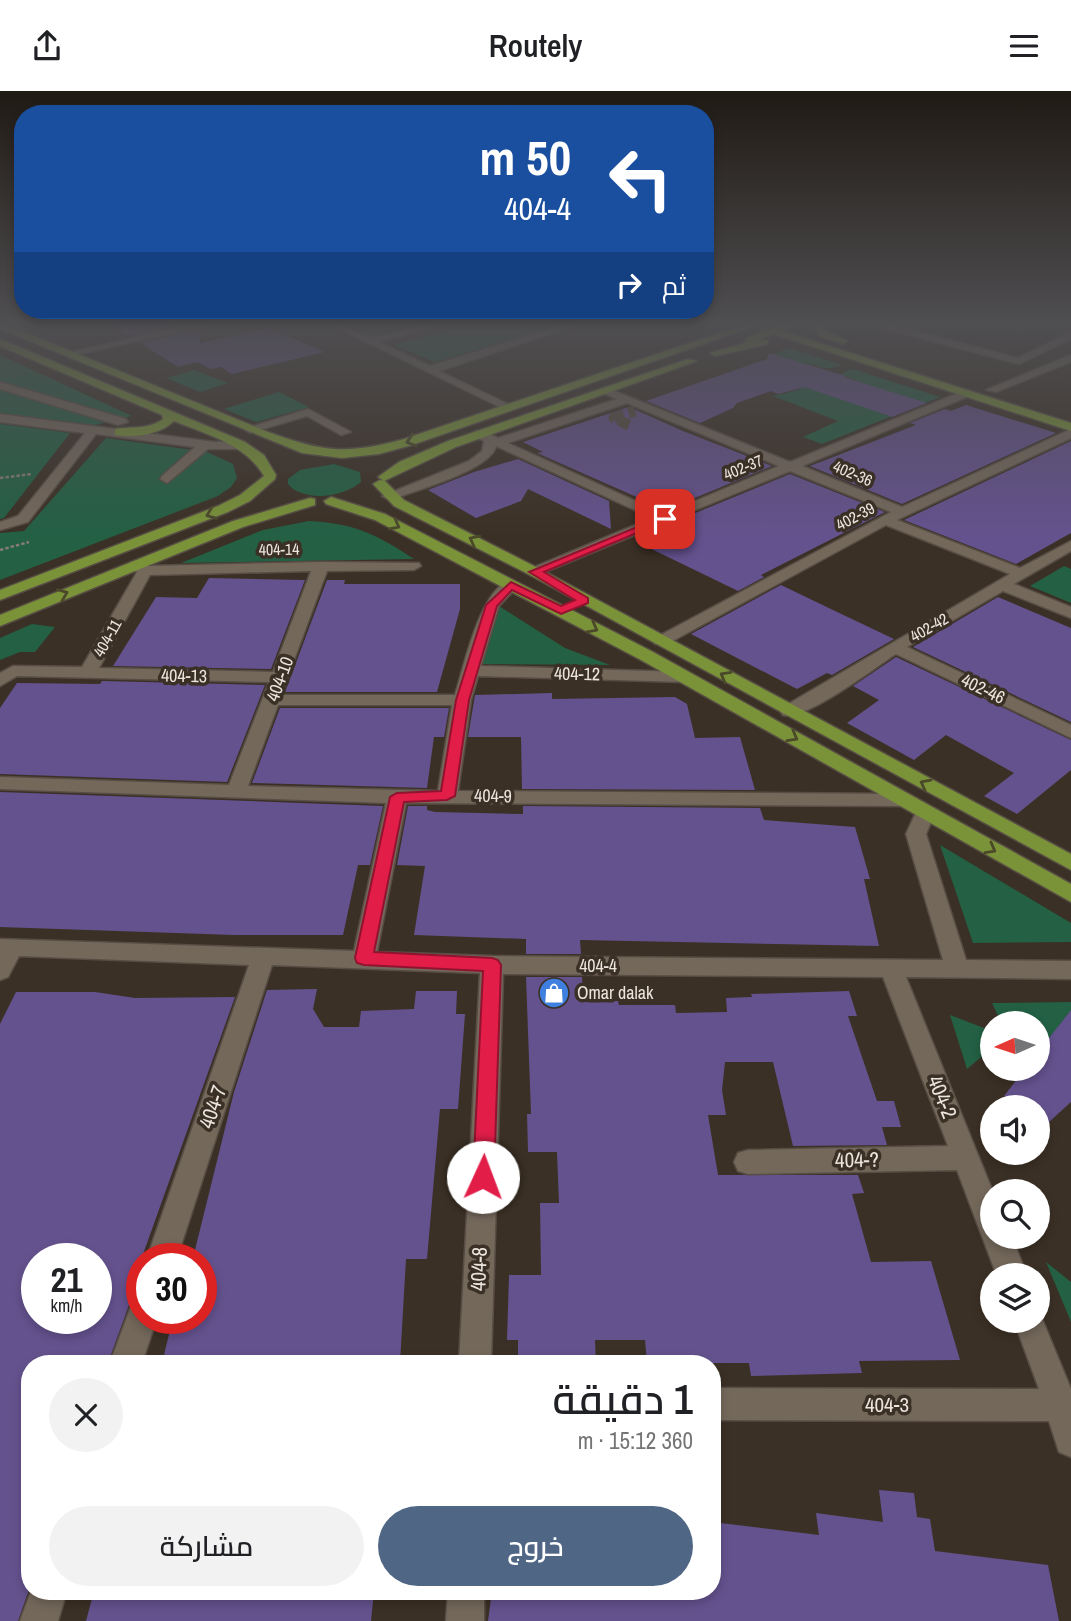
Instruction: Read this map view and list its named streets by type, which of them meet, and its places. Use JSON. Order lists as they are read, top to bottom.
{
  "streets": {
    "street": [
      "402-37",
      "402-36",
      "402-39",
      "404-14",
      "402-42",
      "404-11",
      "404-12",
      "404-13",
      "404-10",
      "402-46",
      "404-9",
      "404-4",
      "404-2",
      "404-7",
      "404-?",
      "404-8",
      "404-3"
    ]
  },
  "crossings": [
    ["402-37", "402-36"],
    ["402-36", "402-39"],
    ["404-14", "404-11"],
    ["404-14", "404-10"],
    ["402-42", "402-46"],
    ["404-11", "404-13"],
    ["404-13", "404-10"],
    ["404-10", "404-9"],
    ["404-4", "404-2"],
    ["404-4", "404-7"],
    ["404-4", "404-8"],
    ["404-2", "404-?"]
  ],
  "places": {
    "shop": ["Omar dalak"]
  },
  "north": "left",
  "page": {
    "header": "Routely",
    "turn": ["50 m", "404-4"],
    "then": "ثم",
    "speed": "21 km/h",
    "limit": "30",
    "heading": ["1 دقيقة", "360 m · 15:12"],
    "buttons": ["خروج", "مشاركة"]
  }
}
